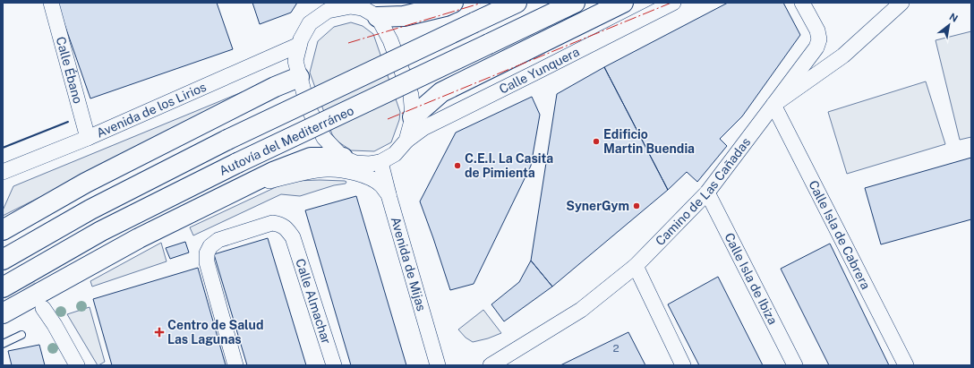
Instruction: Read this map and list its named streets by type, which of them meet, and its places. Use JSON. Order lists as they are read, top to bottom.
{
  "streets": {
    "highway": ["Autovía del Mediterráneo"],
    "street": [
      "Calle Ébano",
      "Calle Yunquera",
      "Avenida de los Lirios",
      "Camino de Las Cañadas",
      "Calle Isla de Cabrera",
      "Avenida de Mijas",
      "Calle Isla de Ibiza",
      "Calle Almachar"
    ]
  },
  "crossings": [
    ["Calle Ébano", "Avenida de los Lirios"],
    ["Camino de Las Cañadas", "Calle Isla de Cabrera"],
    ["Camino de Las Cañadas", "Calle Isla de Ibiza"]
  ],
  "places": {
    "other": ["Edificio Martin Buendia", "C.E.I. La Casita de Pimienta", "SynerGym"],
    "health": ["Centro de Salud Las Lagunas"]
  },
  "house_numbers": ["2"],
  "north": "top right"
}
